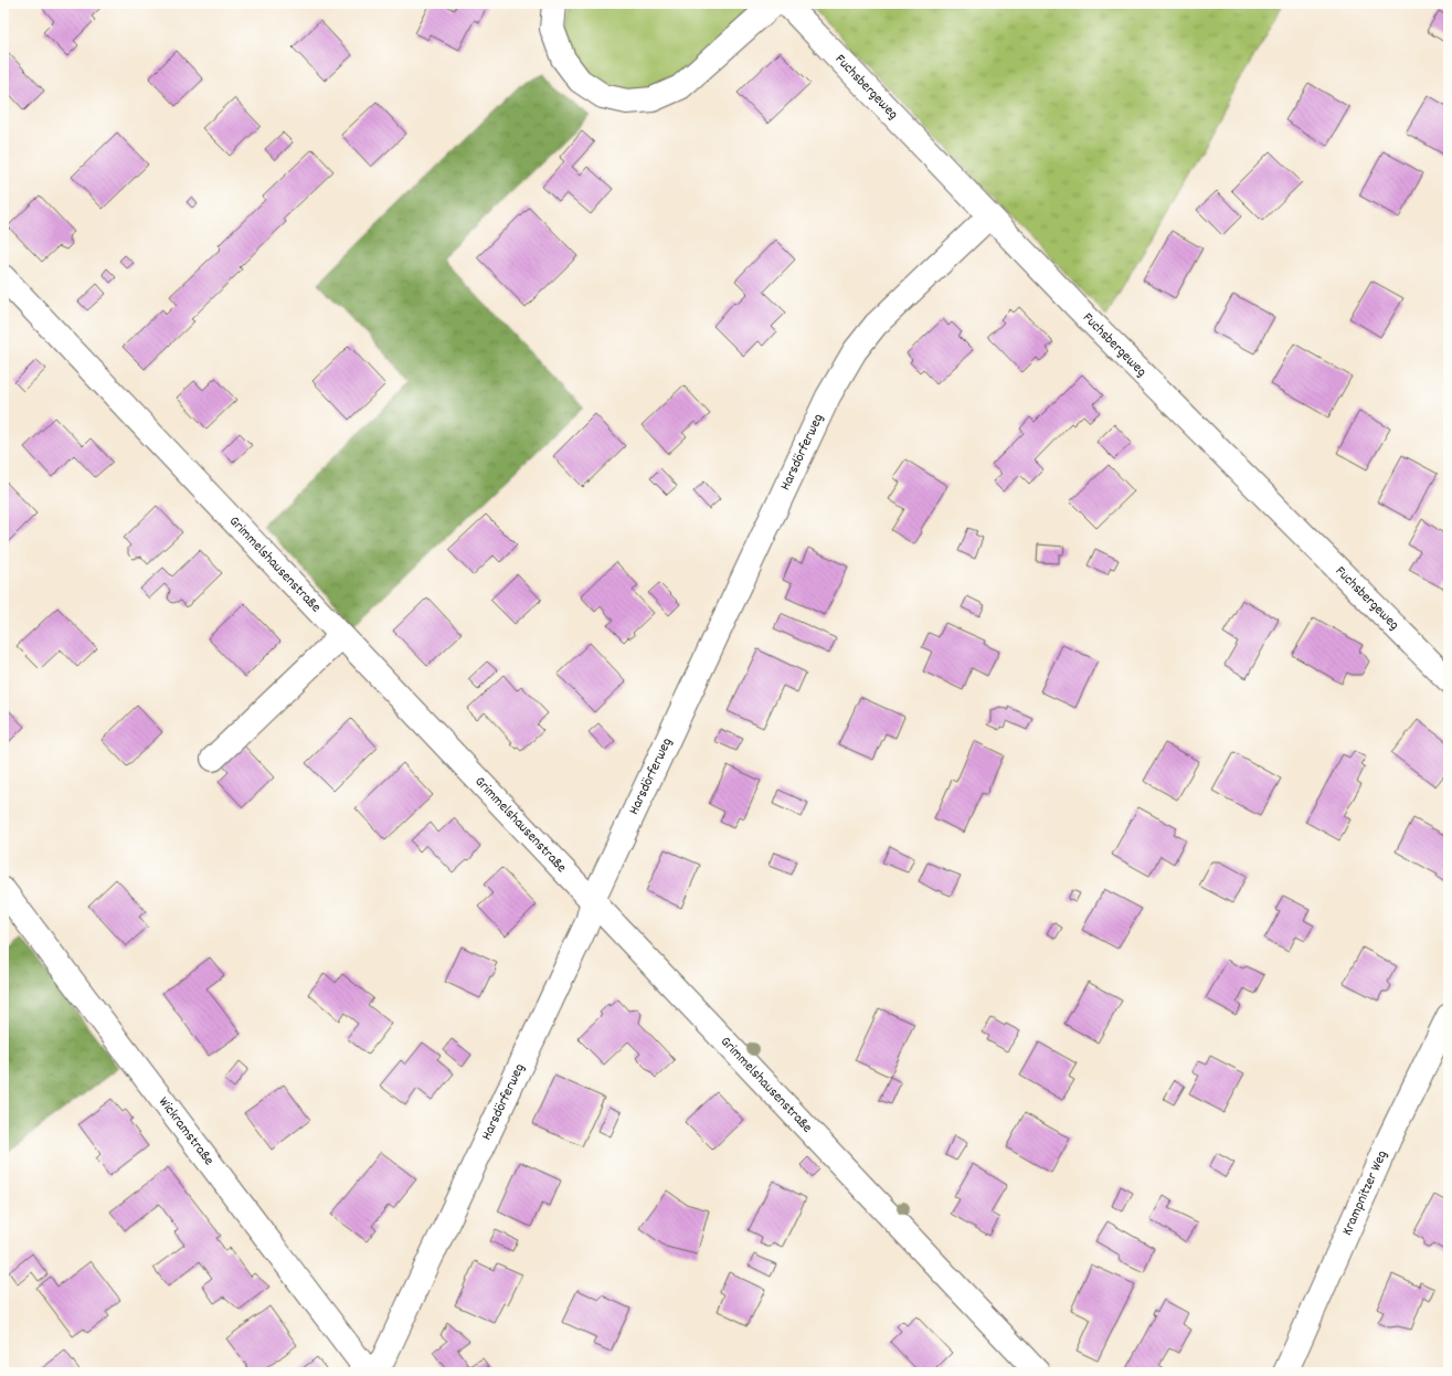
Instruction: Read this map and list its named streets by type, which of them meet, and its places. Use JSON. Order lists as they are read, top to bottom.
{
  "streets": {
    "street": [
      "Fuchsbergeweg",
      "Harsdörferweg",
      "Grimmelshausenstraße",
      "Wickramstraße",
      "Krampnitzer Weg"
    ]
  },
  "crossings": [
    ["Fuchsbergeweg", "Harsdörferweg"],
    ["Harsdörferweg", "Grimmelshausenstraße"],
    ["Harsdörferweg", "Wickramstraße"]
  ]
}
